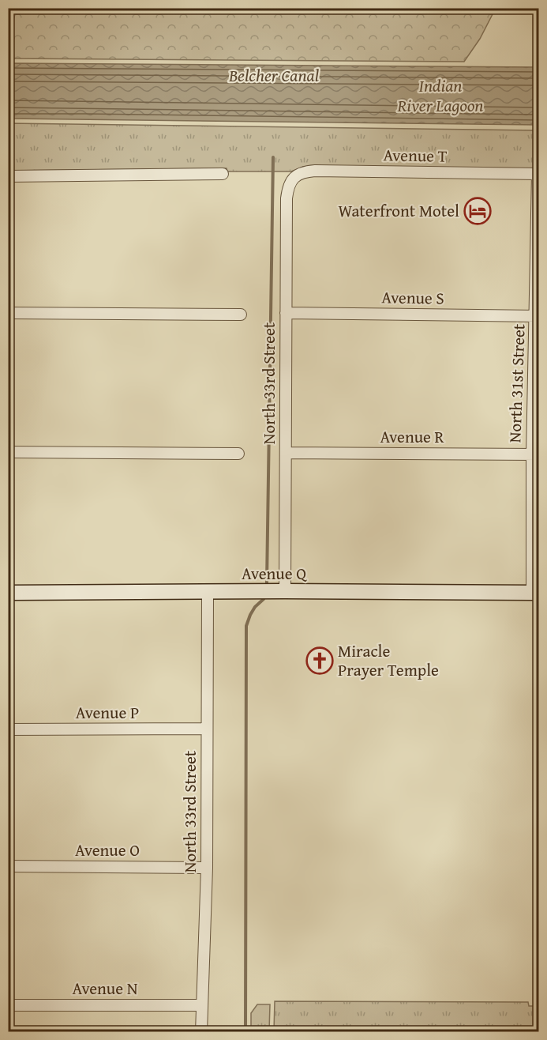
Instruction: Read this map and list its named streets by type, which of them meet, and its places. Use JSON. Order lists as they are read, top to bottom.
{
  "streets": {
    "street": [
      "Avenue T",
      "Avenue S",
      "North 33rd Street",
      "North 31st Street",
      "Avenue R",
      "Avenue Q",
      "Avenue P",
      "Avenue O",
      "Avenue N"
    ]
  },
  "crossings": [
    ["Avenue T", "North 33rd Street"],
    ["Avenue T", "North 31st Street"],
    ["Avenue S", "North 33rd Street"],
    ["Avenue S", "North 31st Street"],
    ["North 33rd Street", "Avenue R"],
    ["North 33rd Street", "Avenue Q"],
    ["North 33rd Street", "Avenue P"],
    ["North 33rd Street", "Avenue O"],
    ["North 33rd Street", "Avenue N"],
    ["North 31st Street", "Avenue R"],
    ["North 31st Street", "Avenue Q"]
  ],
  "water": ["Belcher Canal", "Indian River Lagoon"],
  "places": {
    "hotel": ["Waterfront Motel"],
    "church": ["Miracle Prayer Temple"]
  }
}
